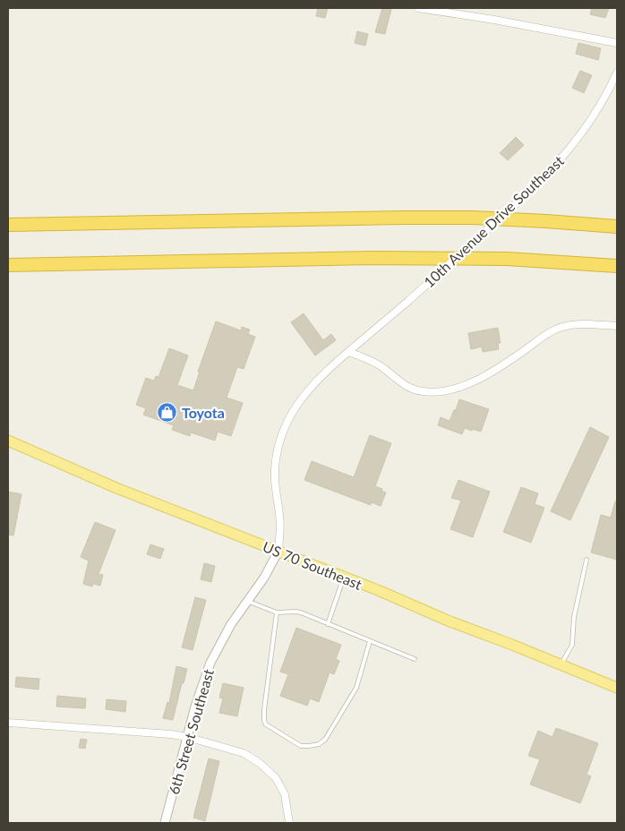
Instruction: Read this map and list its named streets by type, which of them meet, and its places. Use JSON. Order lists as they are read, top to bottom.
{
  "streets": {
    "main road": ["US 70 Southeast"],
    "street": ["10th Avenue Drive Southeast", "6th Street Southeast"]
  },
  "crossings": [
    ["10th Avenue Drive Southeast", "US 70 Southeast"],
    ["10th Avenue Drive Southeast", "6th Street Southeast"],
    ["US 70 Southeast", "6th Street Southeast"]
  ],
  "places": {
    "shop": ["Toyota"]
  }
}
